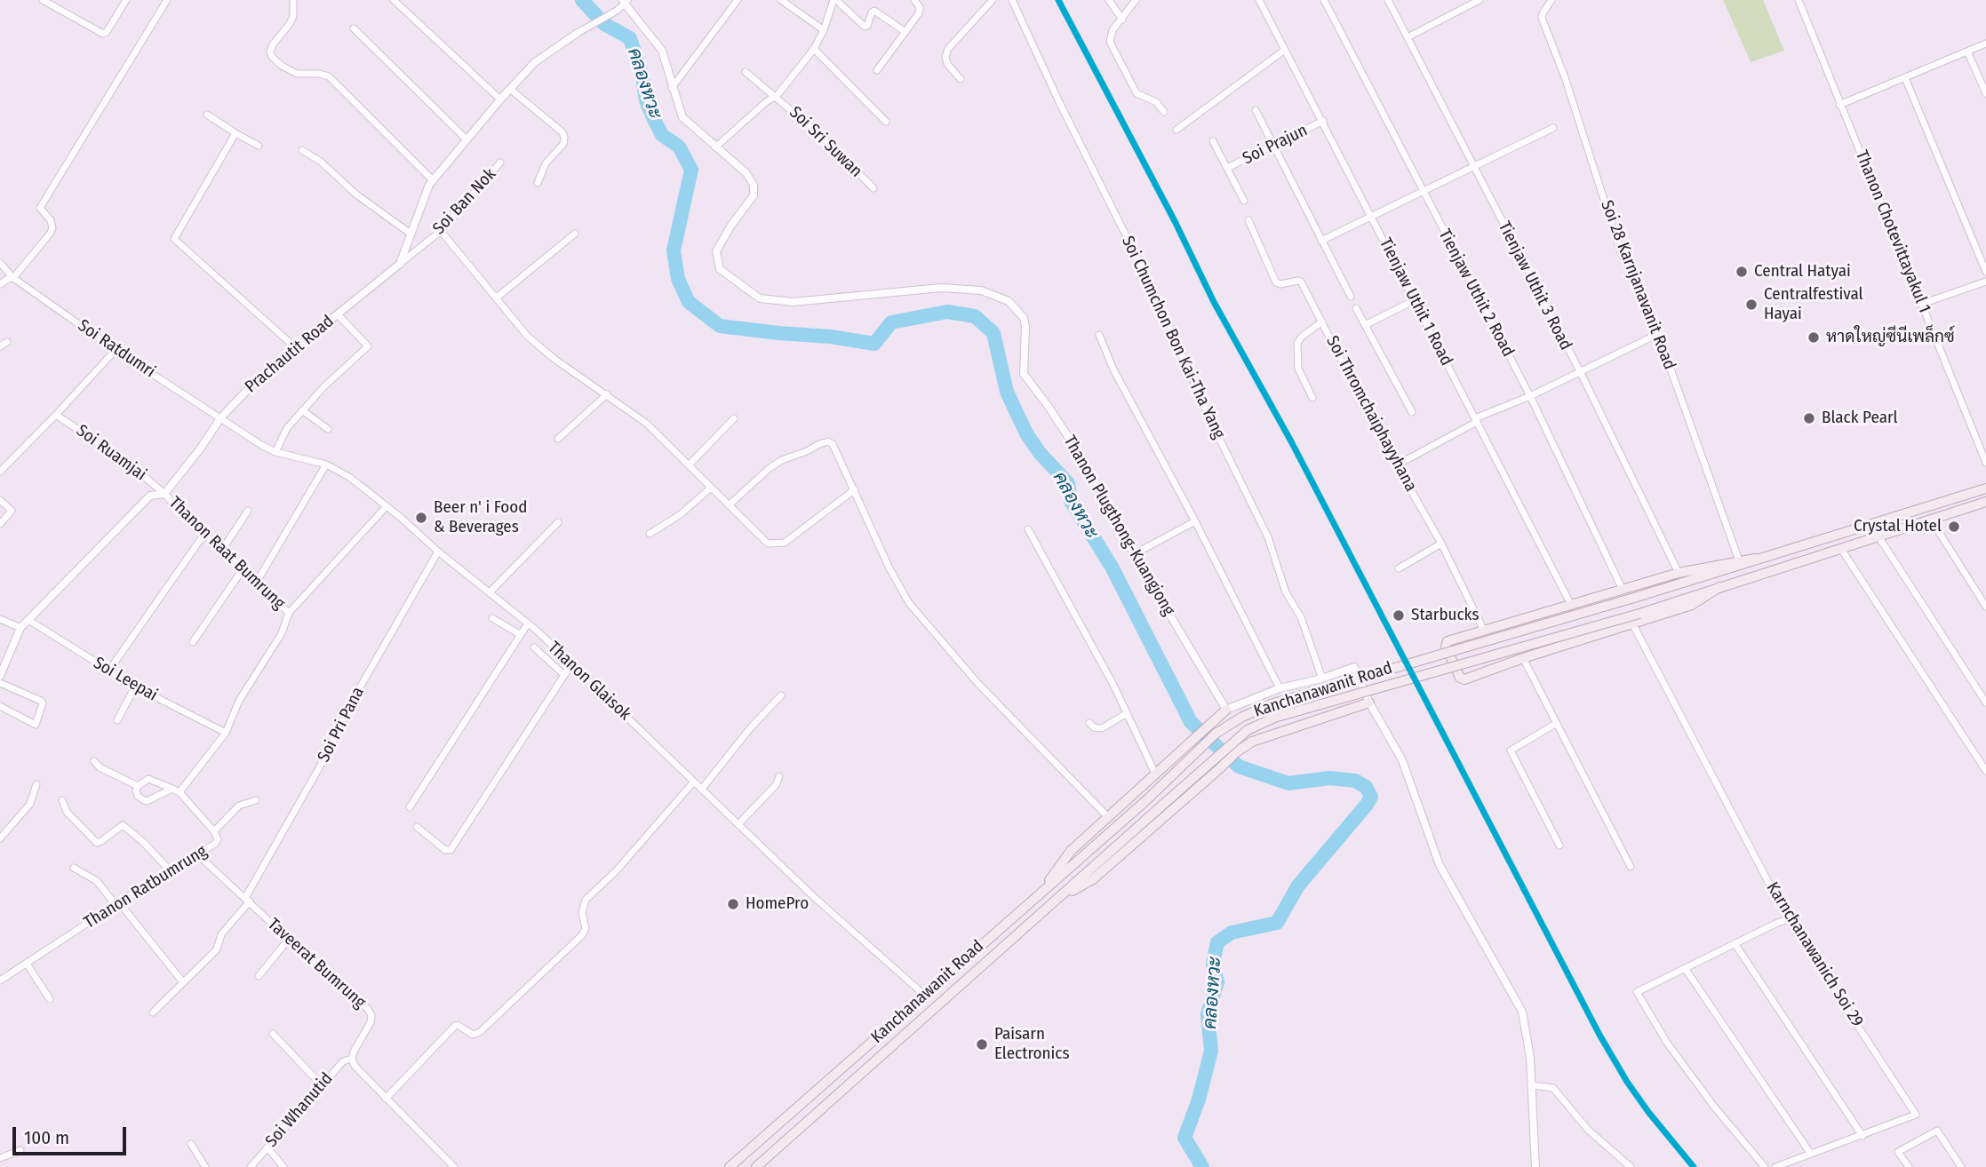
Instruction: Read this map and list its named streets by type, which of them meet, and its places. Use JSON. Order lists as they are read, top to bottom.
{
  "streets": {
    "main road": ["Kanchanawanit Road"],
    "street": [
      "Soi Sri Suwan",
      "Soi Prajun",
      "Soi Ban Nok",
      "Thanon Chotevittayakul 1",
      "Soi 28 Karnjanavanit Road",
      "Tienjaw Uthit 3 Road",
      "Tienjaw Uthit 2 Road",
      "Tienjaw Uthit 1 Road",
      "Soi Chumchon Bon Kai-Tha Yang",
      "Soi Ratdumri",
      "Prachautit Road",
      "Soi Thromchaiphayyhana",
      "Soi Ruamjai",
      "Thanon Plugthong-Kuangjong",
      "Thanon Raat Bumrung",
      "Soi Leepai",
      "Thanon Glaisok",
      "Soi Pri Pana",
      "Thanon Ratbumrung",
      "Karnchanawanich Soi 29",
      "Taveerat Bumrung",
      "Soi Whanutid"
    ]
  },
  "crossings": [
    ["Soi Prajun", "Tienjaw Uthit 1 Road"],
    ["Soi Ban Nok", "Prachautit Road"],
    ["Soi Ratdumri", "Prachautit Road"],
    ["Soi Ratdumri", "Thanon Glaisok"],
    ["Prachautit Road", "Soi Ruamjai"],
    ["Prachautit Road", "Thanon Raat Bumrung"],
    ["Prachautit Road", "Soi Leepai"],
    ["Prachautit Road", "Thanon Glaisok"],
    ["Soi Ruamjai", "Thanon Raat Bumrung"],
    ["Thanon Glaisok", "Kanchanawanit Road"],
    ["Thanon Glaisok", "Soi Pri Pana"],
    ["Soi Pri Pana", "Taveerat Bumrung"],
    ["Thanon Ratbumrung", "Taveerat Bumrung"],
    ["Taveerat Bumrung", "Soi Whanutid"]
  ],
  "water": ["คลองหวะ"],
  "places": [
    "Central Hatyai",
    "Centralfestival Hayai",
    "หาดใหญ่ซีนีเพล็กซ์",
    "Black Pearl",
    "Beer n' i Food & Beverages",
    "Crystal Hotel",
    "Starbucks",
    "HomePro",
    "Paisarn Electronics"
  ],
  "scale_bar": "100 m"
}
